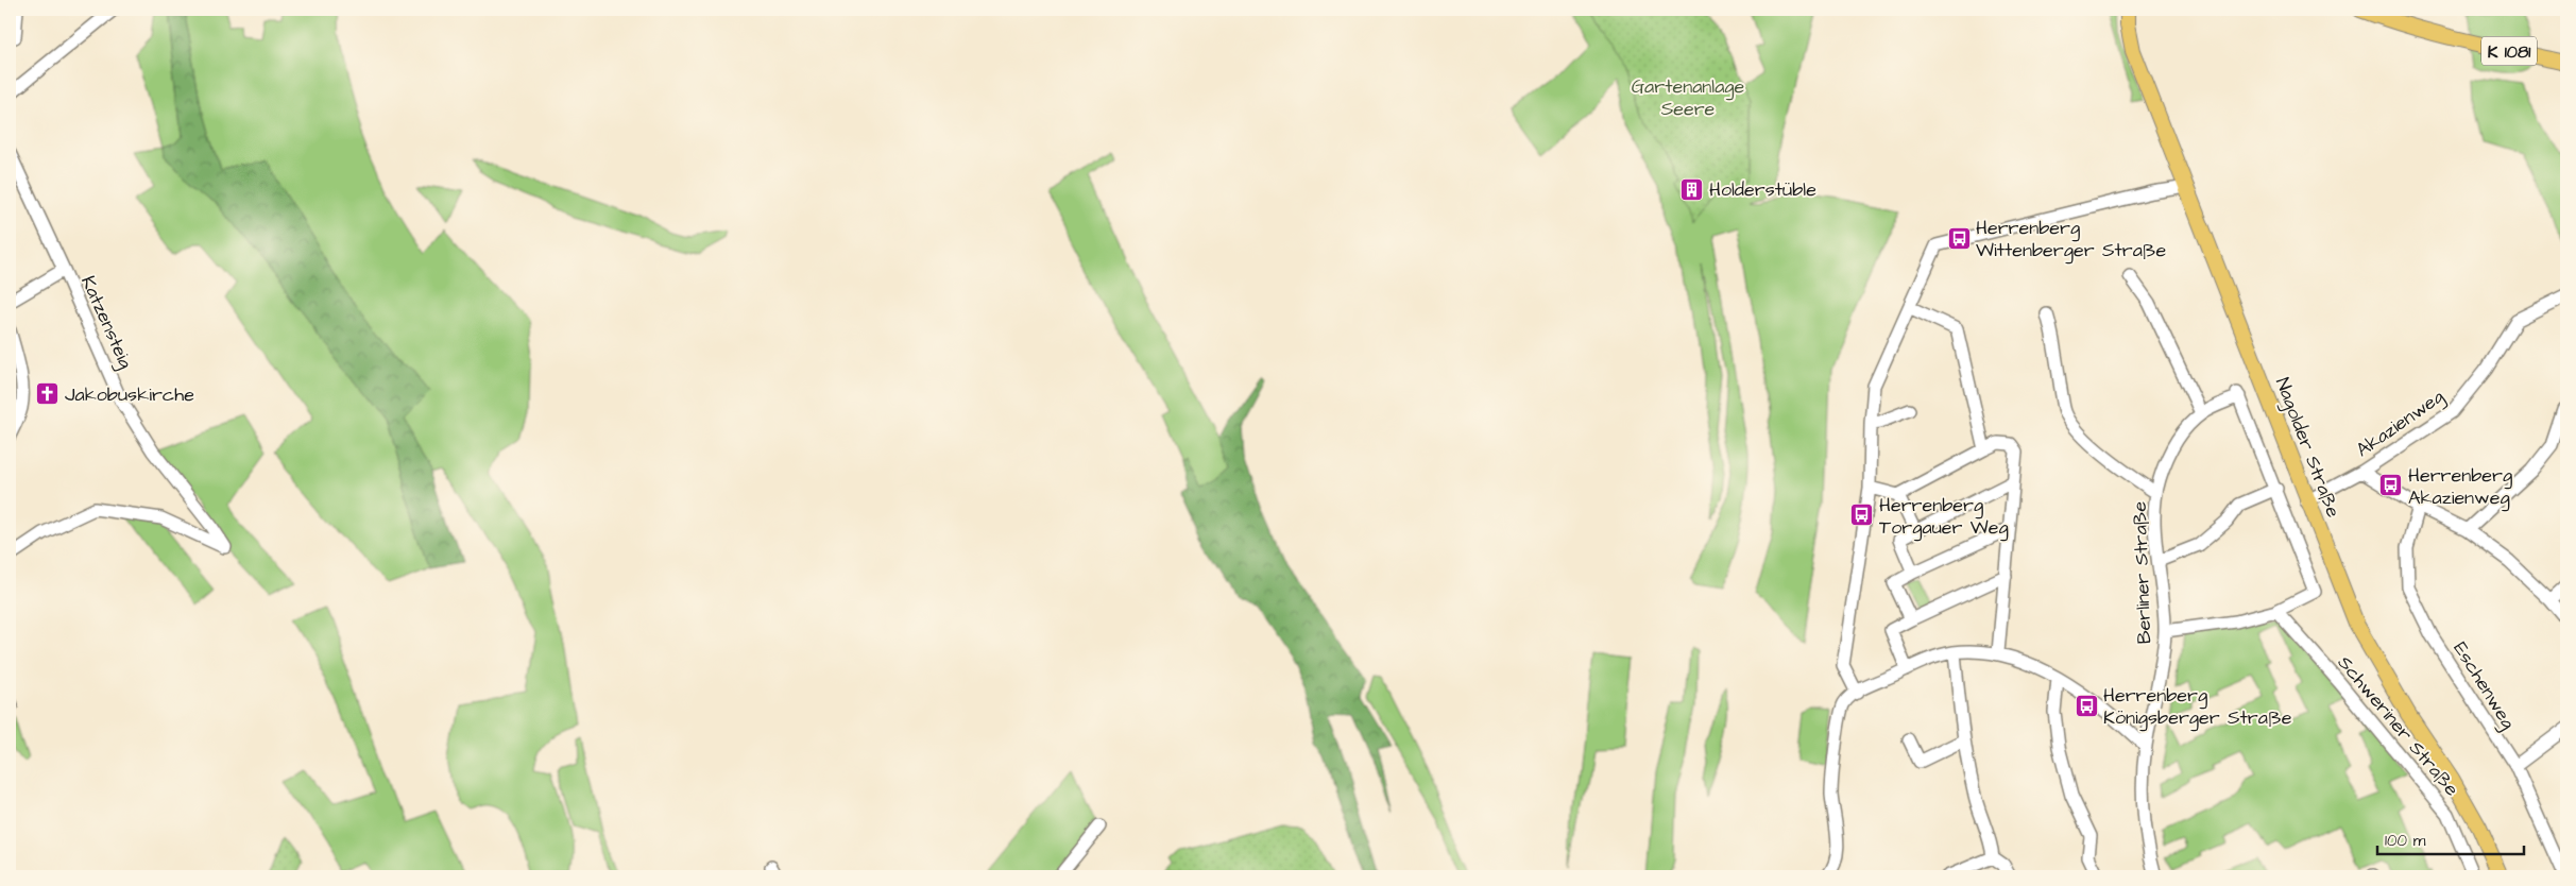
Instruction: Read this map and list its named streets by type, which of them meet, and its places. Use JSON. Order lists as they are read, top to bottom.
{
  "streets": {
    "main road": ["K 1081", "Nagolder Straße"],
    "street": [
      "Katzensteig",
      "Akazienweg",
      "Berliner Straße",
      "Eschenweg",
      "Schweriner Straße"
    ]
  },
  "crossings": [
    ["Akazienweg", "Nagolder Straße"],
    ["Berliner Straße", "Schweriner Straße"]
  ],
  "parks": ["Gartenanlage Seere"],
  "places": {
    "building": ["Holderstüble"],
    "bus stop": [
      "Herrenberg Wittenberger Straße",
      "Herrenberg Akazienweg",
      "Herrenberg Torgauer Weg",
      "Herrenberg Königsberger Straße"
    ],
    "church": ["Jakobuskirche"]
  },
  "scale_bar": "100 m"
}
